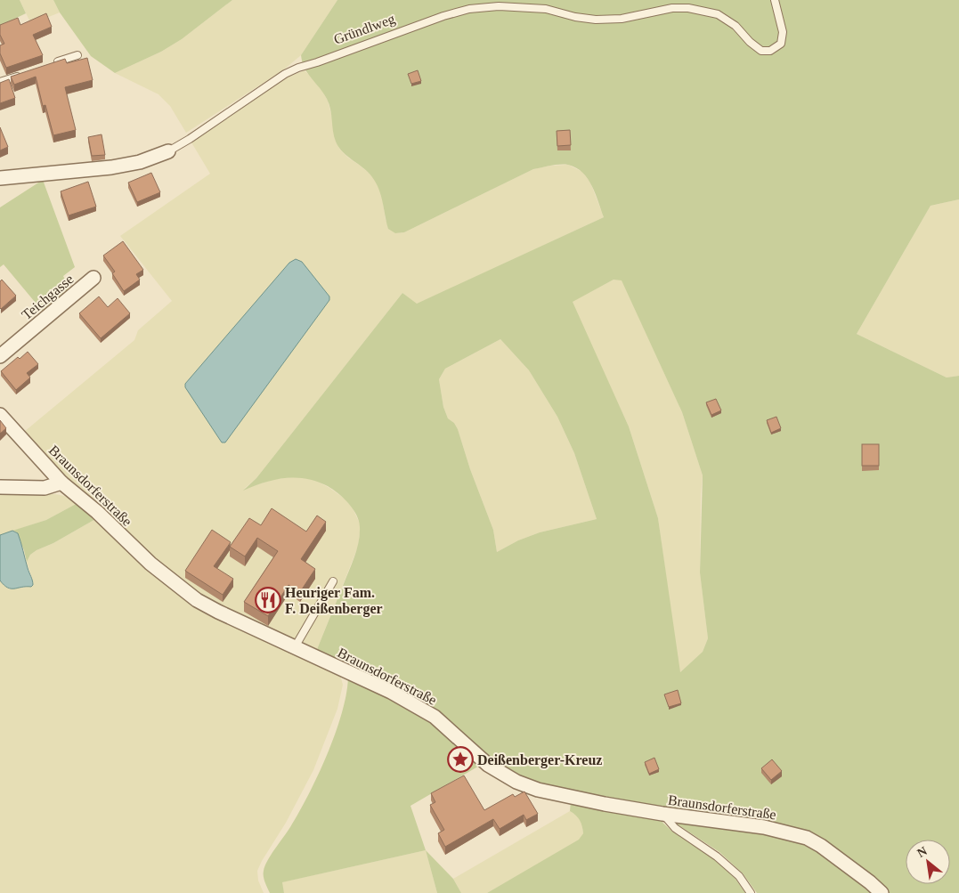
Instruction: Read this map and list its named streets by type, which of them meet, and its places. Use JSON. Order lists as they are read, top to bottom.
{
  "streets": {
    "street": ["Gründlweg", "Teichgasse", "Braunsdorferstraße"]
  },
  "places": {
    "restaurant": ["Heuriger Fam. F. Deißenberger"],
    "place": ["Deißenberger-Kreuz"]
  },
  "north": "top left"
}
